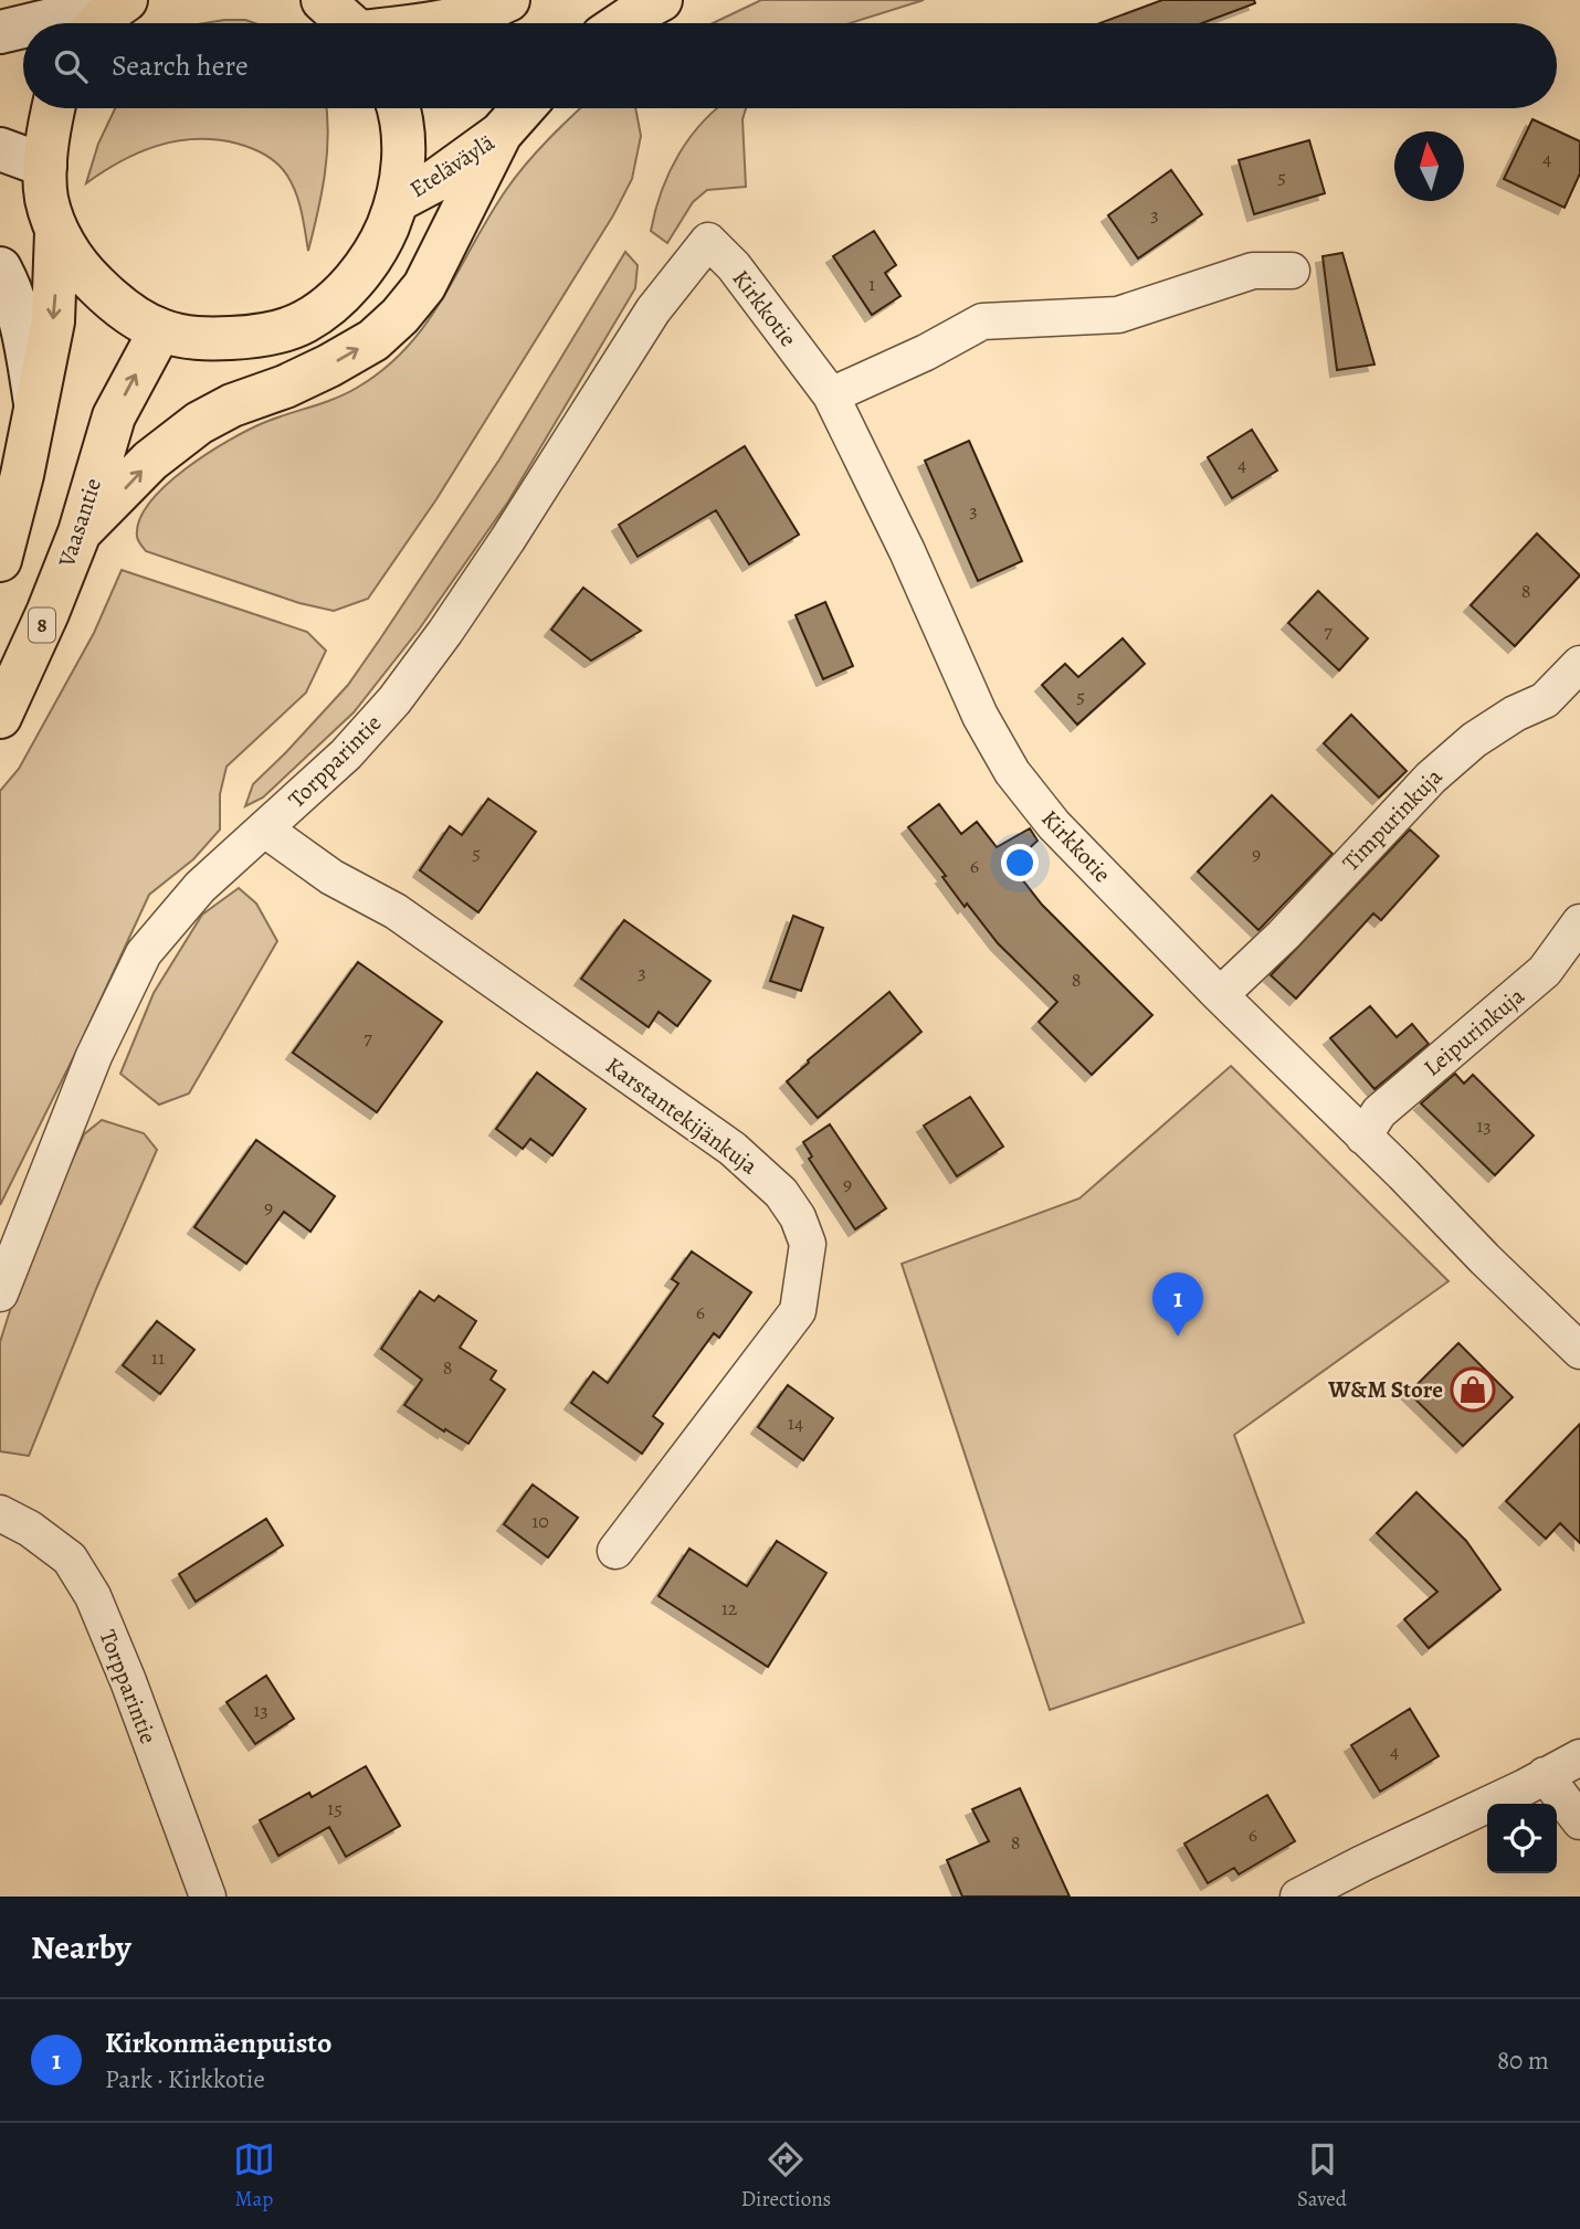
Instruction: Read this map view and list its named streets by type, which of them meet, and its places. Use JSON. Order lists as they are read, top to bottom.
{
  "streets": {
    "highway": ["Eteläväylä", "Vaasantie", "8"],
    "street": [
      "Kirkkotie",
      "Torpparintie",
      "Timpurinkuja",
      "Leipurinkuja",
      "Karstantekijänkuja"
    ]
  },
  "crossings": [
    ["Kirkkotie", "Torpparintie"],
    ["Kirkkotie", "Timpurinkuja"],
    ["Kirkkotie", "Leipurinkuja"],
    ["Torpparintie", "Karstantekijänkuja"]
  ],
  "places": {
    "shop": ["W&M Store"]
  },
  "house_numbers": [
    "4",
    "5",
    "3",
    "1",
    "4",
    "3",
    "8",
    "7",
    "5",
    "5",
    "9",
    "6",
    "3",
    "8",
    "7",
    "13",
    "9",
    "9",
    "6",
    "11",
    "8",
    "14",
    "10",
    "12",
    "13",
    "4",
    "15",
    "6",
    "8"
  ],
  "north": "top",
  "page": {
    "search": "Search here",
    "pins": "1",
    "heading": "Nearby",
    "list": [
      {
        "mark": "1",
        "name": "Kirkonmäenpuisto",
        "note": "Park · Kirkkotie",
        "value": "80 m"
      }
    ],
    "nav": ["Map", "Directions", "Saved"]
  }
}
